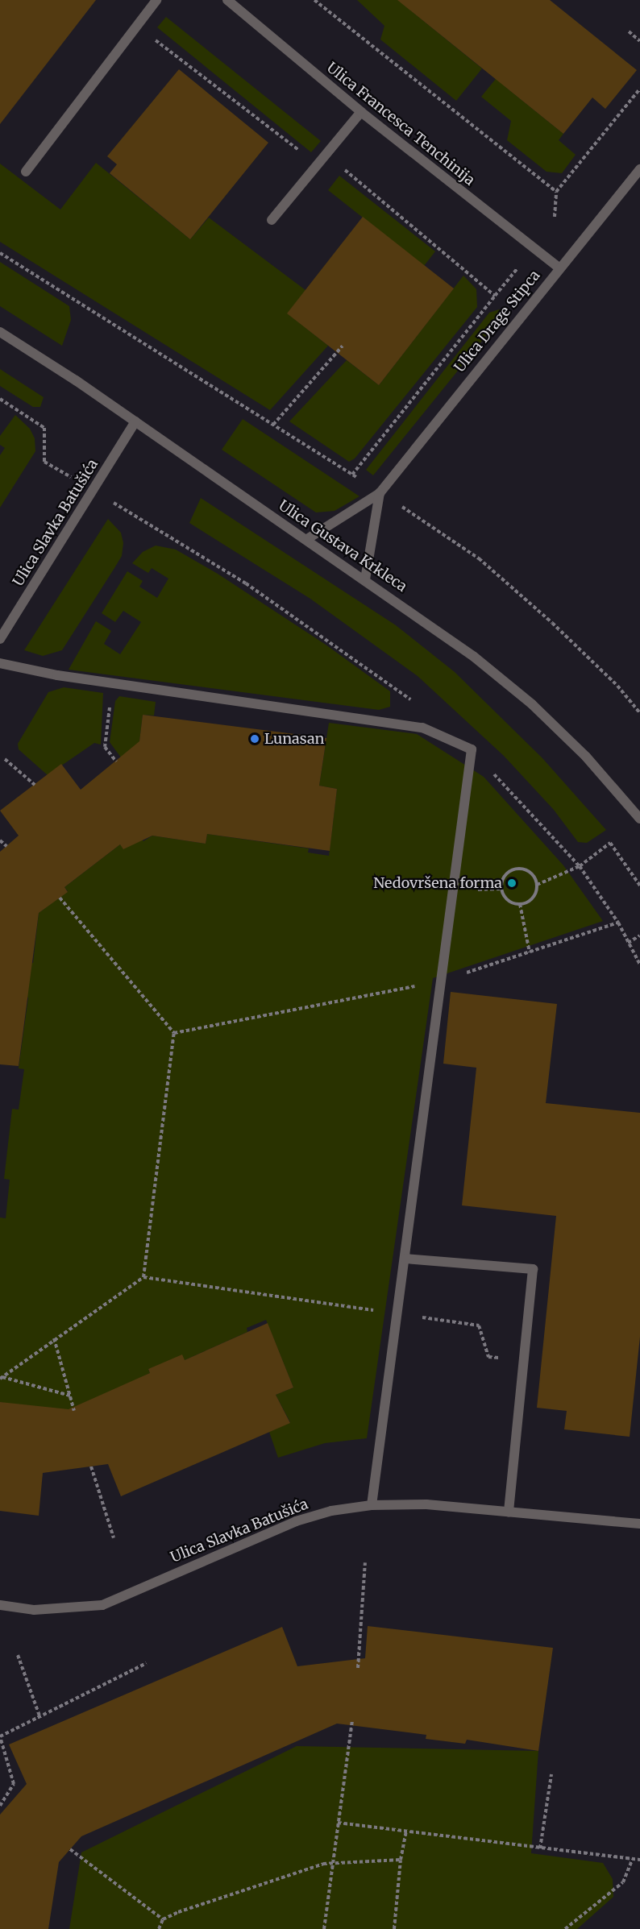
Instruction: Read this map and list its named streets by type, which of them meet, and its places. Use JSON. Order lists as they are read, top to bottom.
{
  "streets": {
    "street": [
      "Ulica Francesca Tenchinija",
      "Ulica Drage Stipca",
      "Ulica Slavka Batušića",
      "Ulica Gustava Krkleca"
    ]
  },
  "crossings": [
    ["Ulica Francesca Tenchinija", "Ulica Drage Stipca"],
    ["Ulica Drage Stipca", "Ulica Gustava Krkleca"],
    ["Ulica Slavka Batušića", "Ulica Gustava Krkleca"]
  ],
  "places": ["Lunasan", "Nedovršena forma"]
}
